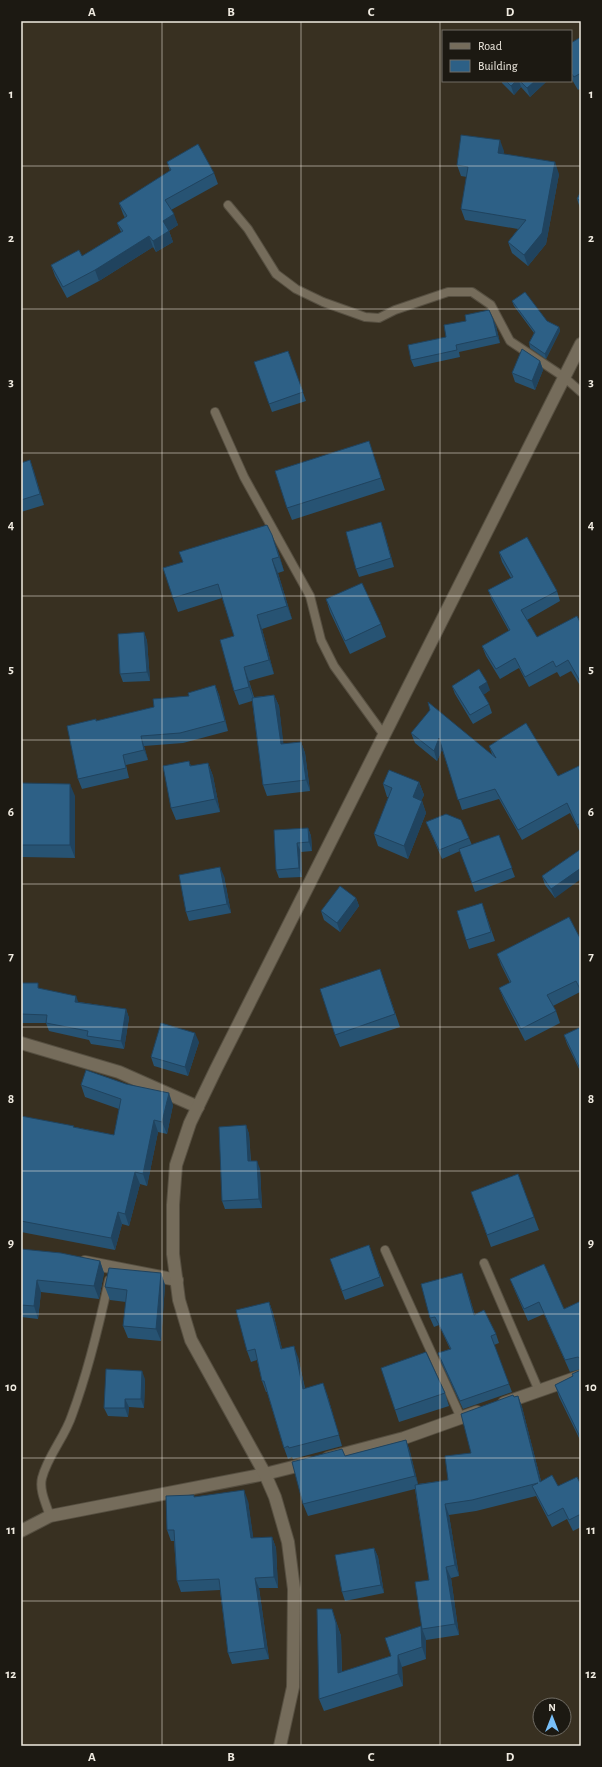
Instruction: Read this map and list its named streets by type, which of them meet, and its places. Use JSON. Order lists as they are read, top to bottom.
{
  "legend": ["Road", "Building"],
  "north": "top",
  "grid": {
    "columns": [
      "A",
      "B",
      "C",
      "D"
    ],
    "rows": [
      "1",
      "2",
      "3",
      "4",
      "5",
      "6",
      "7",
      "8",
      "9",
      "10",
      "11",
      "12"
    ]
  }
}
